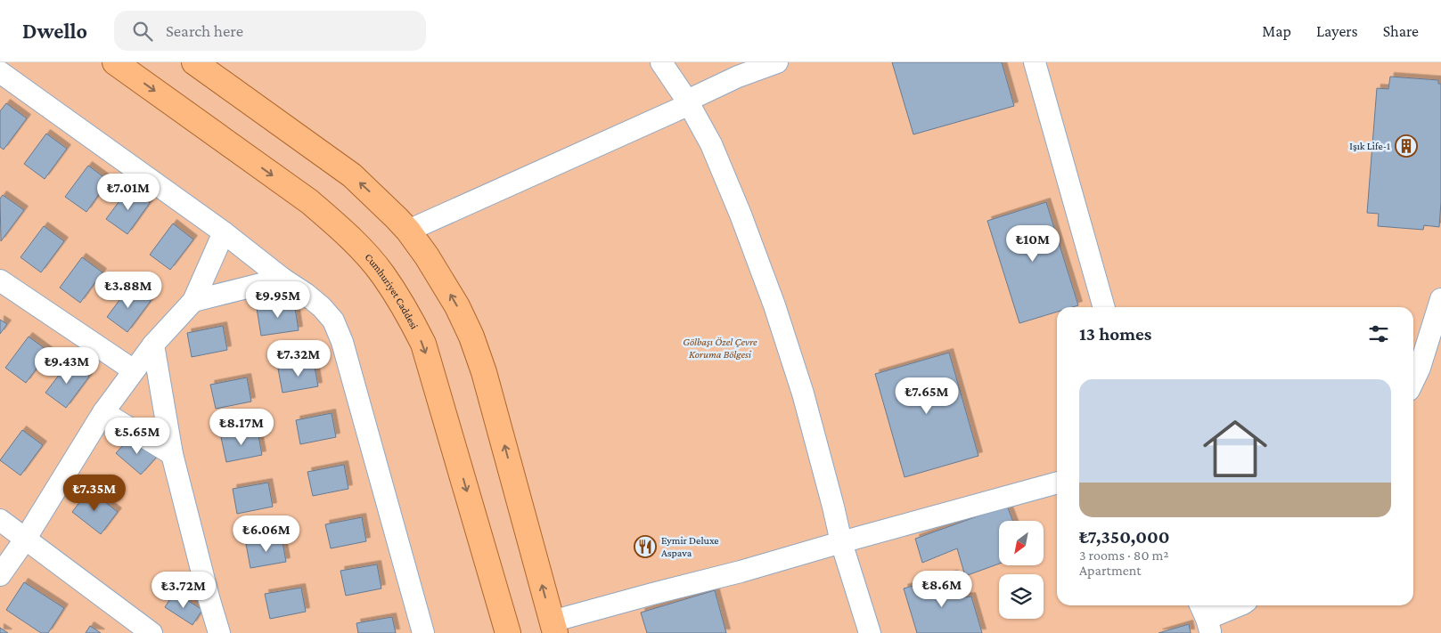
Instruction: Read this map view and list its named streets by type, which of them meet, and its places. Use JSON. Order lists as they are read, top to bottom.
{
  "streets": {
    "main road": ["Cumhuriyet Caddesi"]
  },
  "parks": ["Gölbaşı Özel Çevre Koruma Bölgesi"],
  "places": {
    "building": ["Işık Life-1"],
    "restaurant": ["Eymir Deluxe Aspava"]
  },
  "north": "bottom left",
  "page": {
    "header": "Dwello",
    "search": "Search here",
    "nav": ["Map", "Layers", "Share"],
    "price": [
      "₺7.01M",
      "₺10M",
      "₺3.88M",
      "₺9.95M",
      "₺7.32M",
      "₺9.43M",
      "₺7.65M",
      "₺8.17M",
      "₺5.65M",
      "₺7.35M",
      "₺6.06M",
      "₺8.6M",
      "₺3.72M"
    ],
    "heading": "13 homes",
    "list": [
      {
        "name": "₺7,350,000",
        "note": "3 rooms · 80 m² · Apartment"
      }
    ]
  }
}
